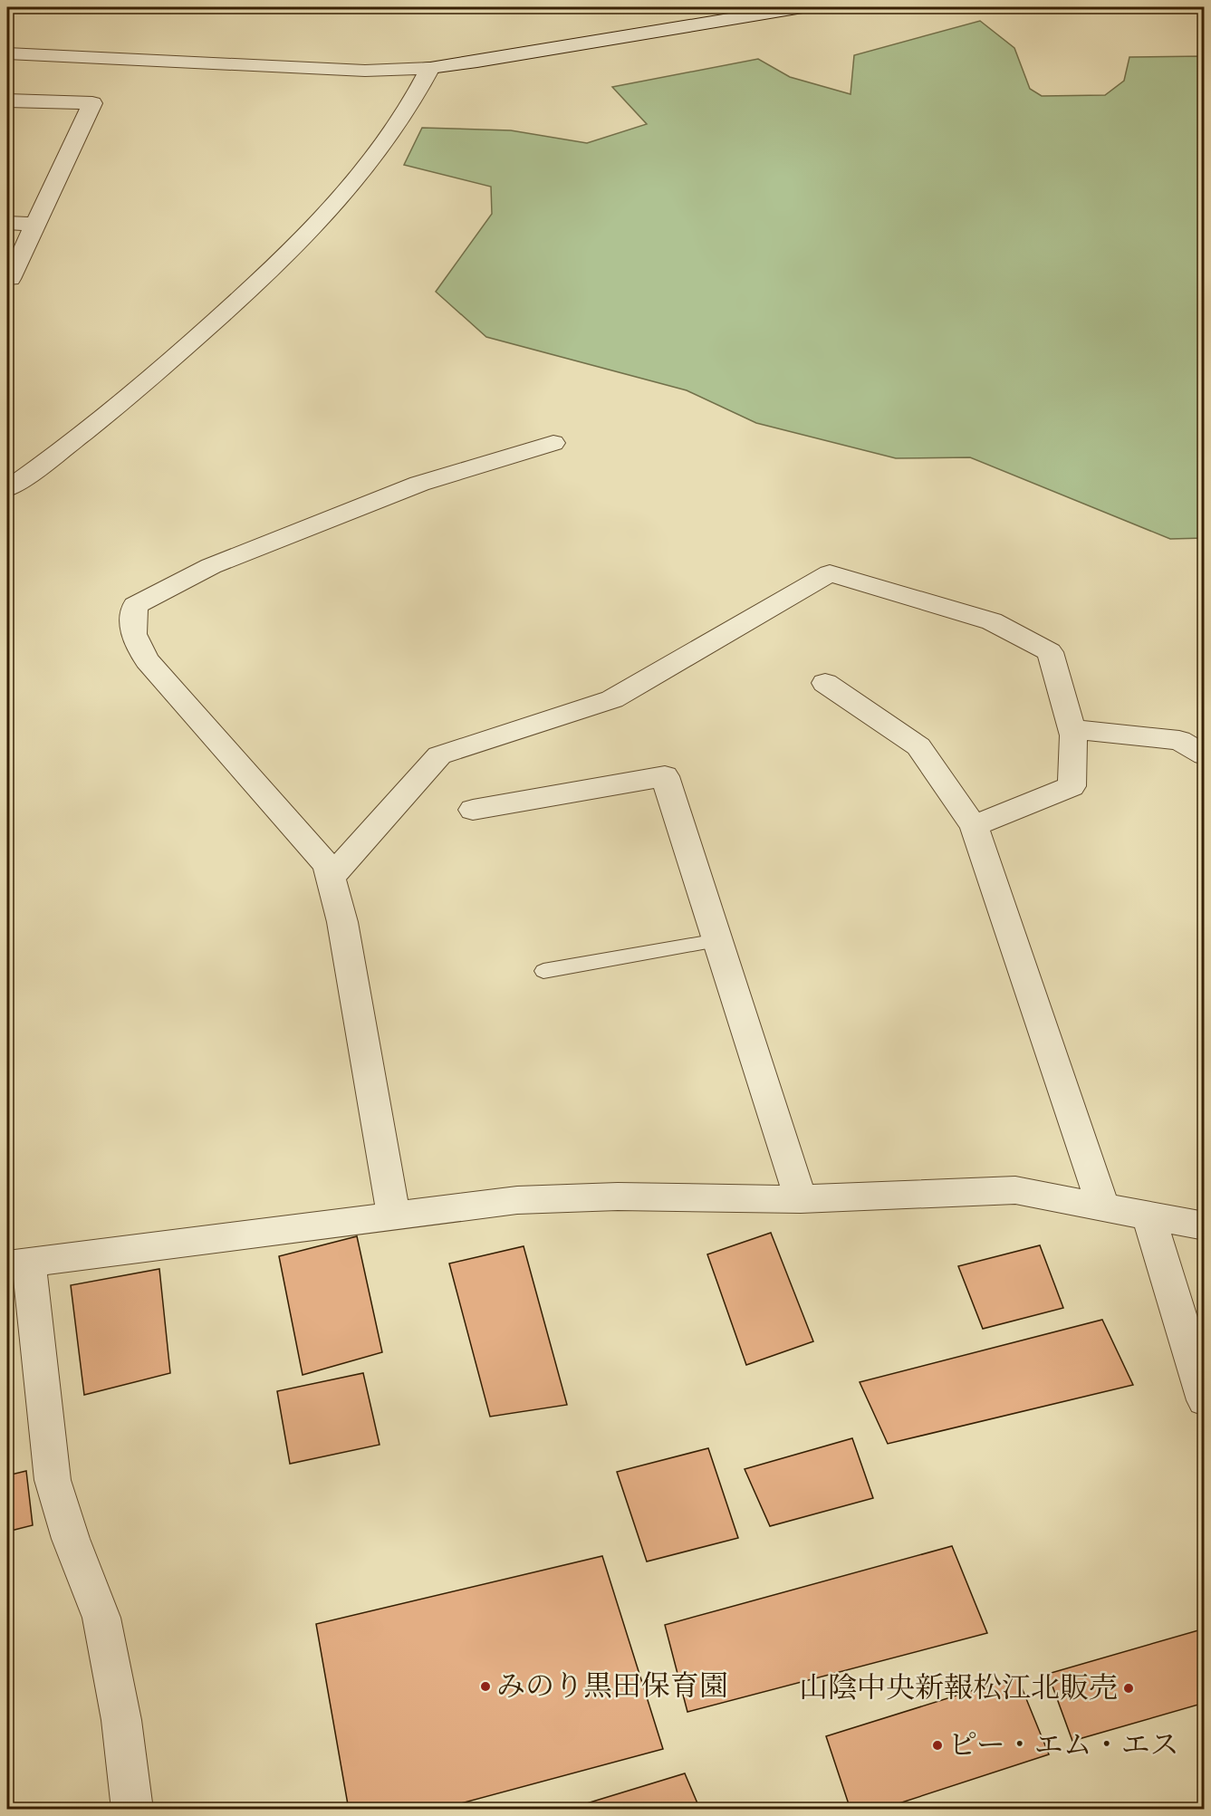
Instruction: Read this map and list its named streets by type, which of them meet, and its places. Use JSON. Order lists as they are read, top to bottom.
{
  "places": ["みのり黒田保育園", "山陰中央新報松江北販売", "ピー・エム・エス"]
}
